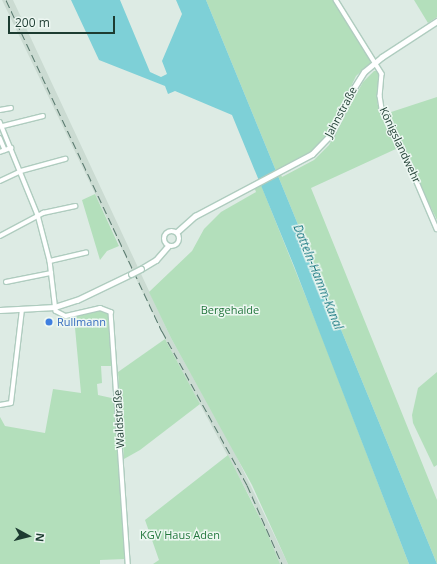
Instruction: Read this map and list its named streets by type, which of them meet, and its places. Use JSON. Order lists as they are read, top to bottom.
{
  "streets": {
    "main road": ["Jahnstraße"],
    "street": ["Königslandwehr", "Waldstraße"]
  },
  "crossings": [
    ["Jahnstraße", "Königslandwehr"]
  ],
  "water": ["Datteln-Hamm-Kanal"],
  "parks": ["Bergehalde", "KGV Haus Aden"],
  "places": ["Rullmann"],
  "scale_bar": "200 m",
  "north": "right"
}
